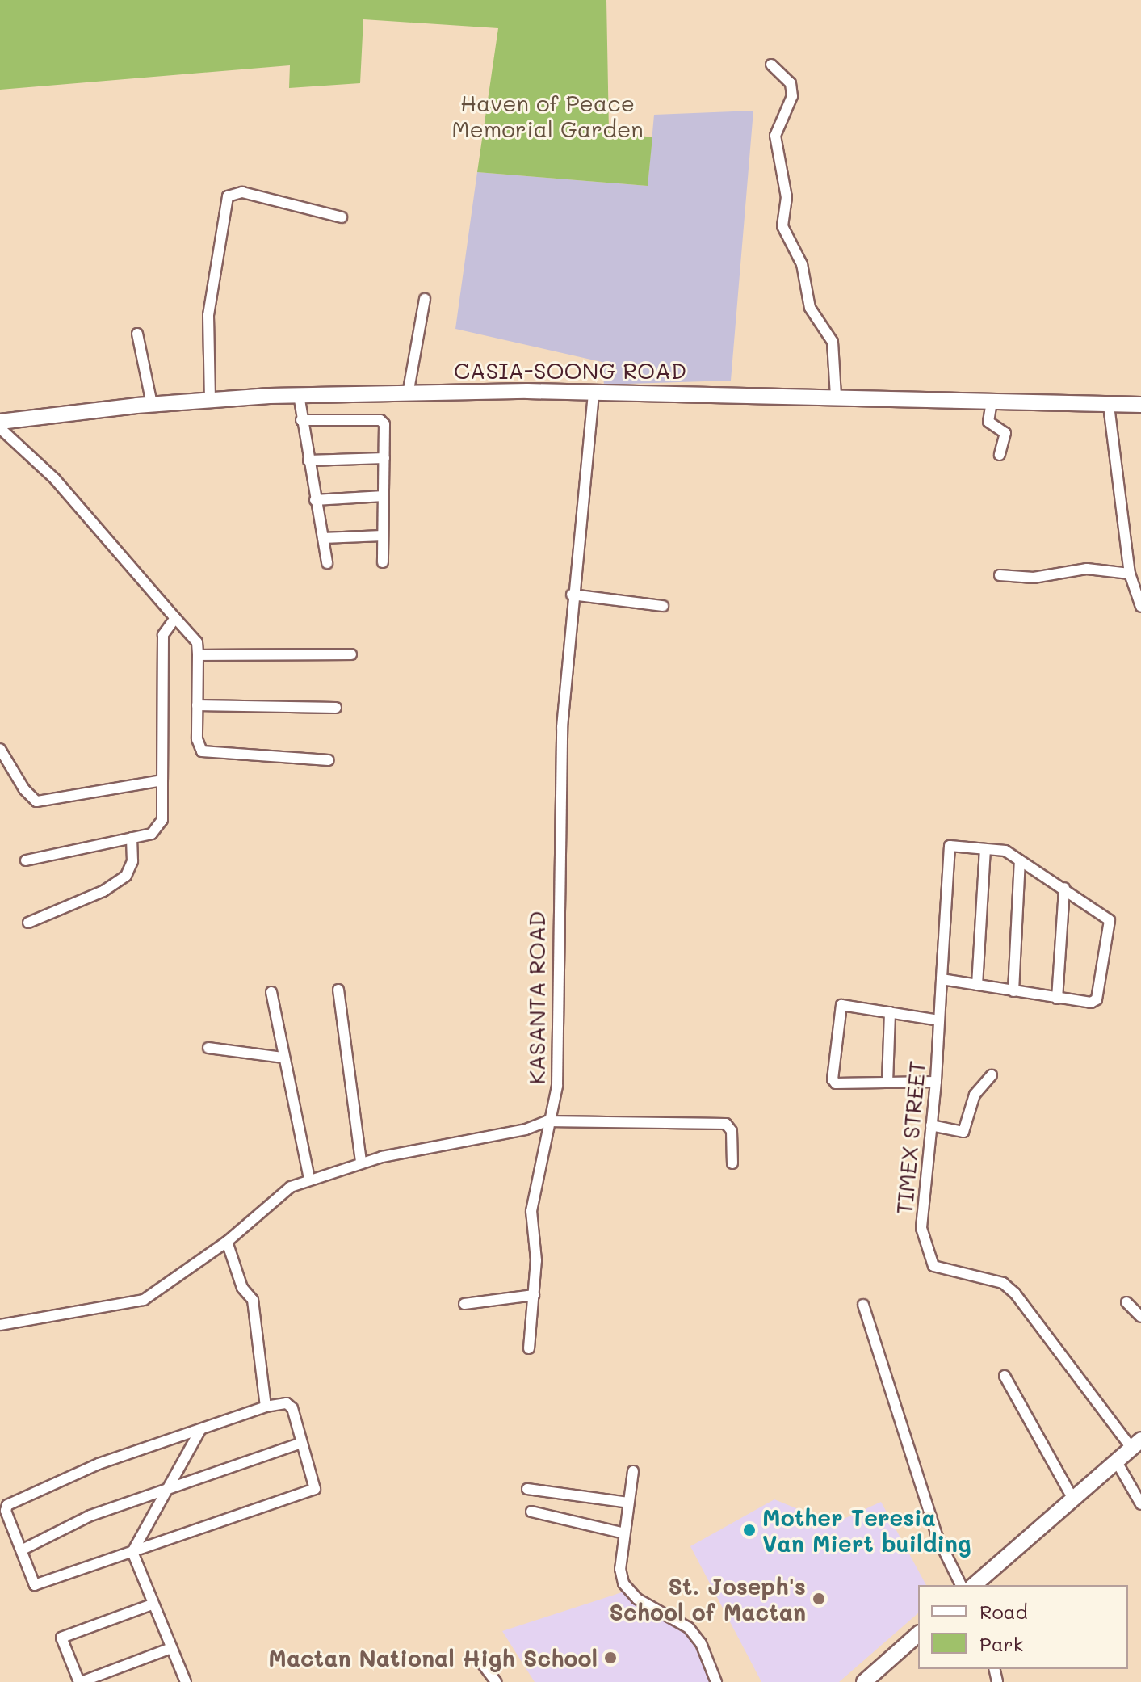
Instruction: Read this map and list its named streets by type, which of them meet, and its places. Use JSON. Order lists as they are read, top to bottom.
{
  "streets": {
    "street": ["CASIA-SOONG ROAD", "KASANTA ROAD", "TIMEX STREET"]
  },
  "crossings": [
    ["CASIA-SOONG ROAD", "KASANTA ROAD"]
  ],
  "parks": ["Haven of Peace Memorial Garden"],
  "places": ["Mother Teresia Van Miert building", "St. Joseph's School of Mactan", "Mactan National High School"],
  "legend": ["Road", "Park"]
}
